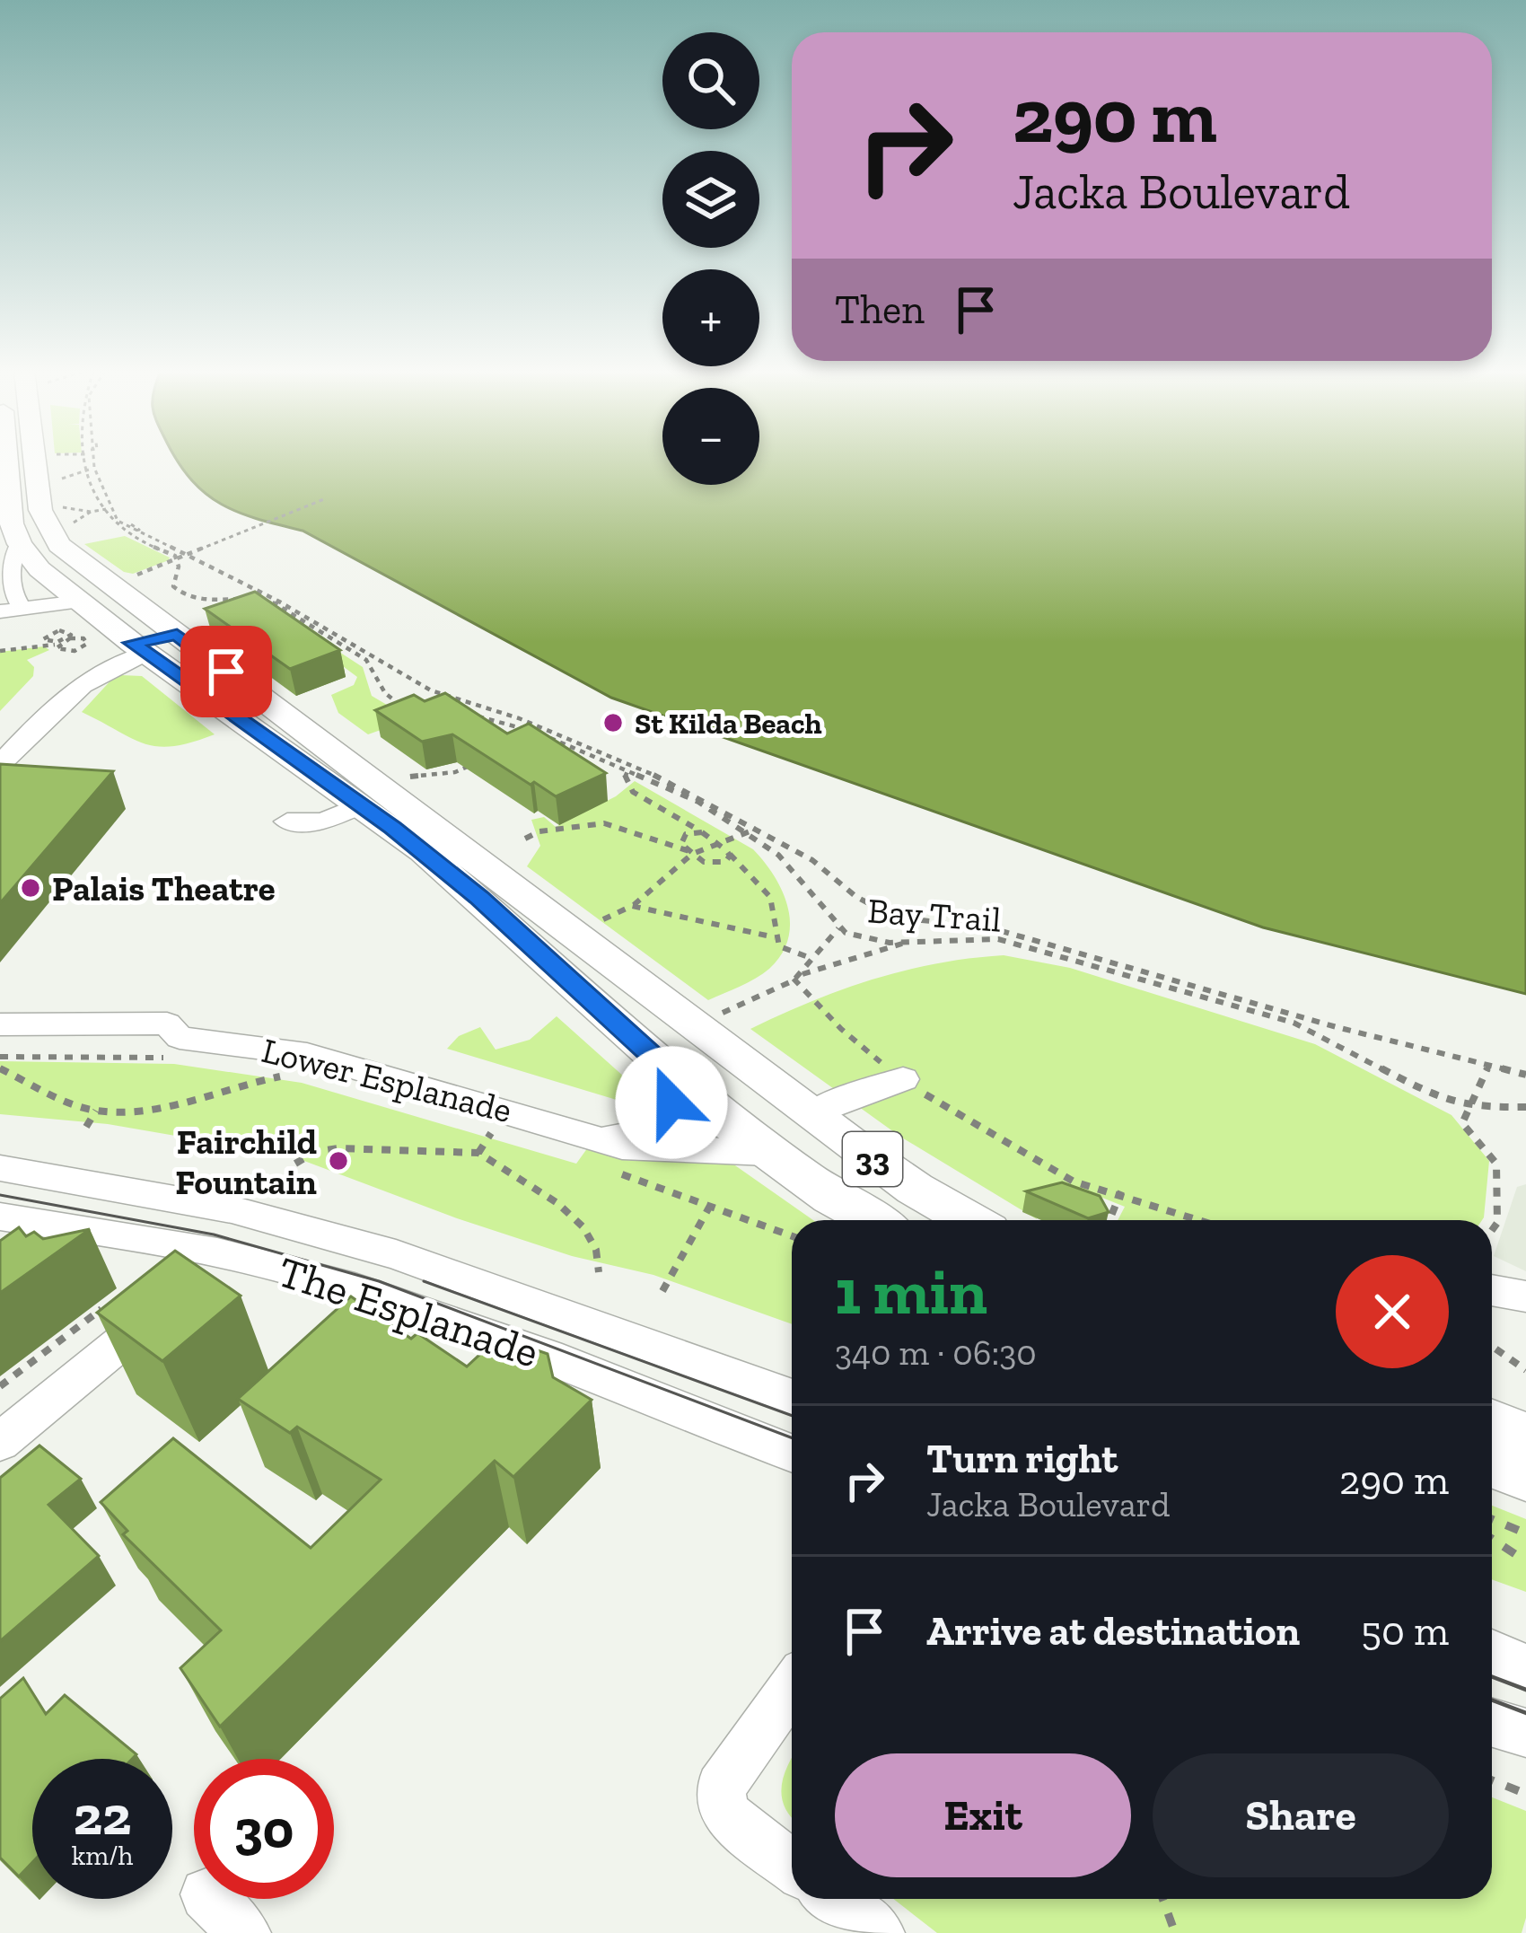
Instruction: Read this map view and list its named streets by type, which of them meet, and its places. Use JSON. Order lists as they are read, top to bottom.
{
  "streets": {
    "main road": ["33"],
    "street": ["Lower Esplanade", "The Esplanade"],
    "path": ["Bay Trail"]
  },
  "crossings": [
    ["Lower Esplanade", "33"]
  ],
  "places": ["St Kilda Beach", "Palais Theatre", "Fairchild Fountain"],
  "page": {
    "map_buttons": ["+", "−"],
    "turn": ["290 m", "Jacka Boulevard"],
    "then": "Then",
    "heading": ["1 min", "340 m · 06:30"],
    "list": [
      {
        "name": "Turn right",
        "note": "Jacka Boulevard",
        "value": "290 m"
      },
      {
        "name": "Arrive at destination",
        "value": "50 m"
      }
    ],
    "buttons": ["Exit", "Share"],
    "speed": "22 km/h",
    "limit": "30"
  }
}
